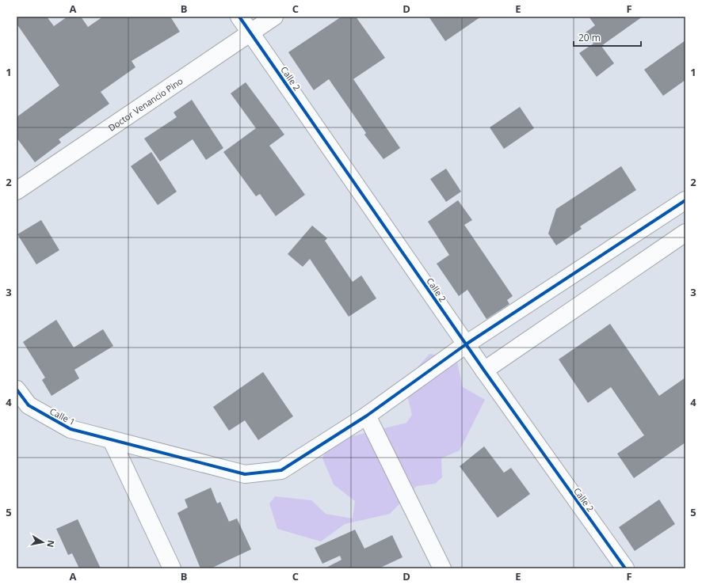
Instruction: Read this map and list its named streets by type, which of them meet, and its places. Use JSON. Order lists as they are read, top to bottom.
{
  "streets": {
    "street": ["Calle 2", "Doctor Venancio Pino", "Calle 1"]
  },
  "crossings": [
    ["Calle 2", "Doctor Venancio Pino"],
    ["Calle 2", "Calle 1"]
  ],
  "scale_bar": "20 m",
  "north": "right",
  "grid": {
    "columns": [
      "A",
      "B",
      "C",
      "D",
      "E",
      "F"
    ],
    "rows": [
      "1",
      "2",
      "3",
      "4",
      "5"
    ]
  }
}
